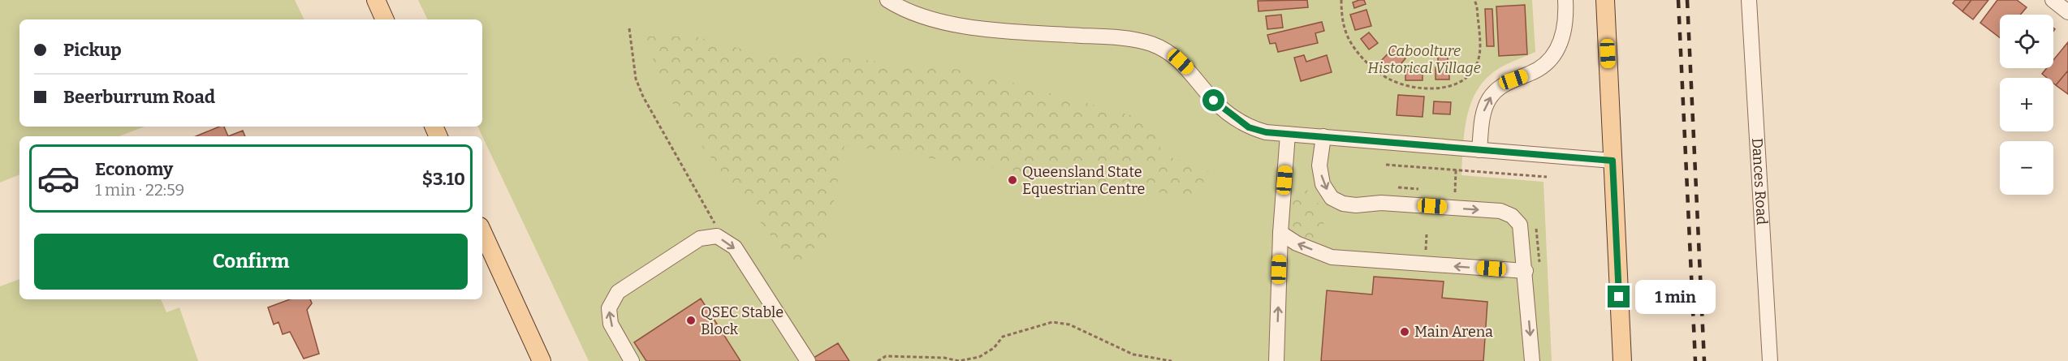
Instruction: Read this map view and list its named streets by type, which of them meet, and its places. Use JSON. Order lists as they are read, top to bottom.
{
  "streets": {
    "street": ["Dances Road"]
  },
  "parks": ["Caboolture Historical Village"],
  "places": ["Queensland State Equestrian Centre", "QSEC Stable Block", "Main Arena"],
  "page": {
    "map_buttons": ["+", "−"],
    "banner": ["Pickup", "Beerburrum Road"],
    "list": [
      {
        "name": "Economy",
        "note": "1 min · 22:59",
        "value": "$3.10"
      }
    ],
    "buttons": "Confirm",
    "bubble": "1 min"
  }
}
